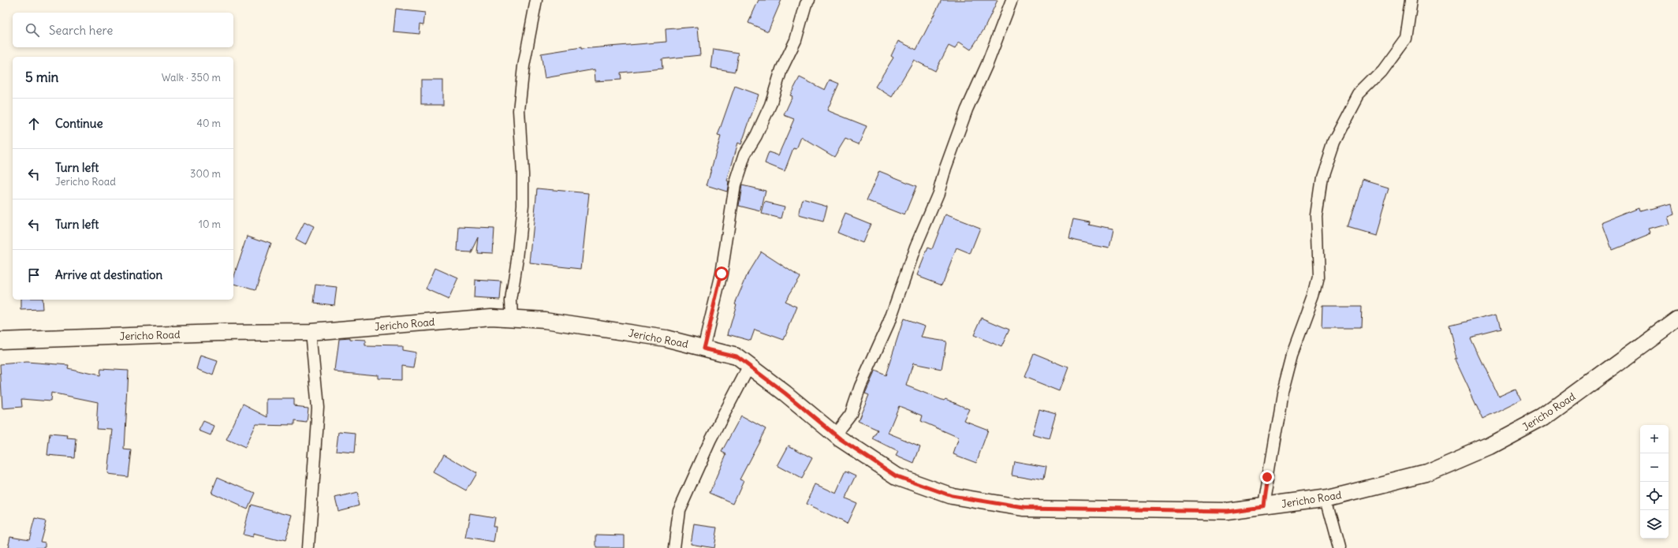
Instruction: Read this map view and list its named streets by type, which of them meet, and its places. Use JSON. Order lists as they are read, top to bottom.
{
  "streets": {
    "street": ["Jericho Road"]
  },
  "page": {
    "search": "Search here",
    "heading": ["5 min", "Walk · 350 m"],
    "list": [
      ["Continue", "40 m"],
      ["Turn left", "Jericho Road", "300 m"],
      ["Turn left", "10 m"],
      "Arrive at destination"
    ],
    "map_buttons": ["+", "−"]
  }
}
